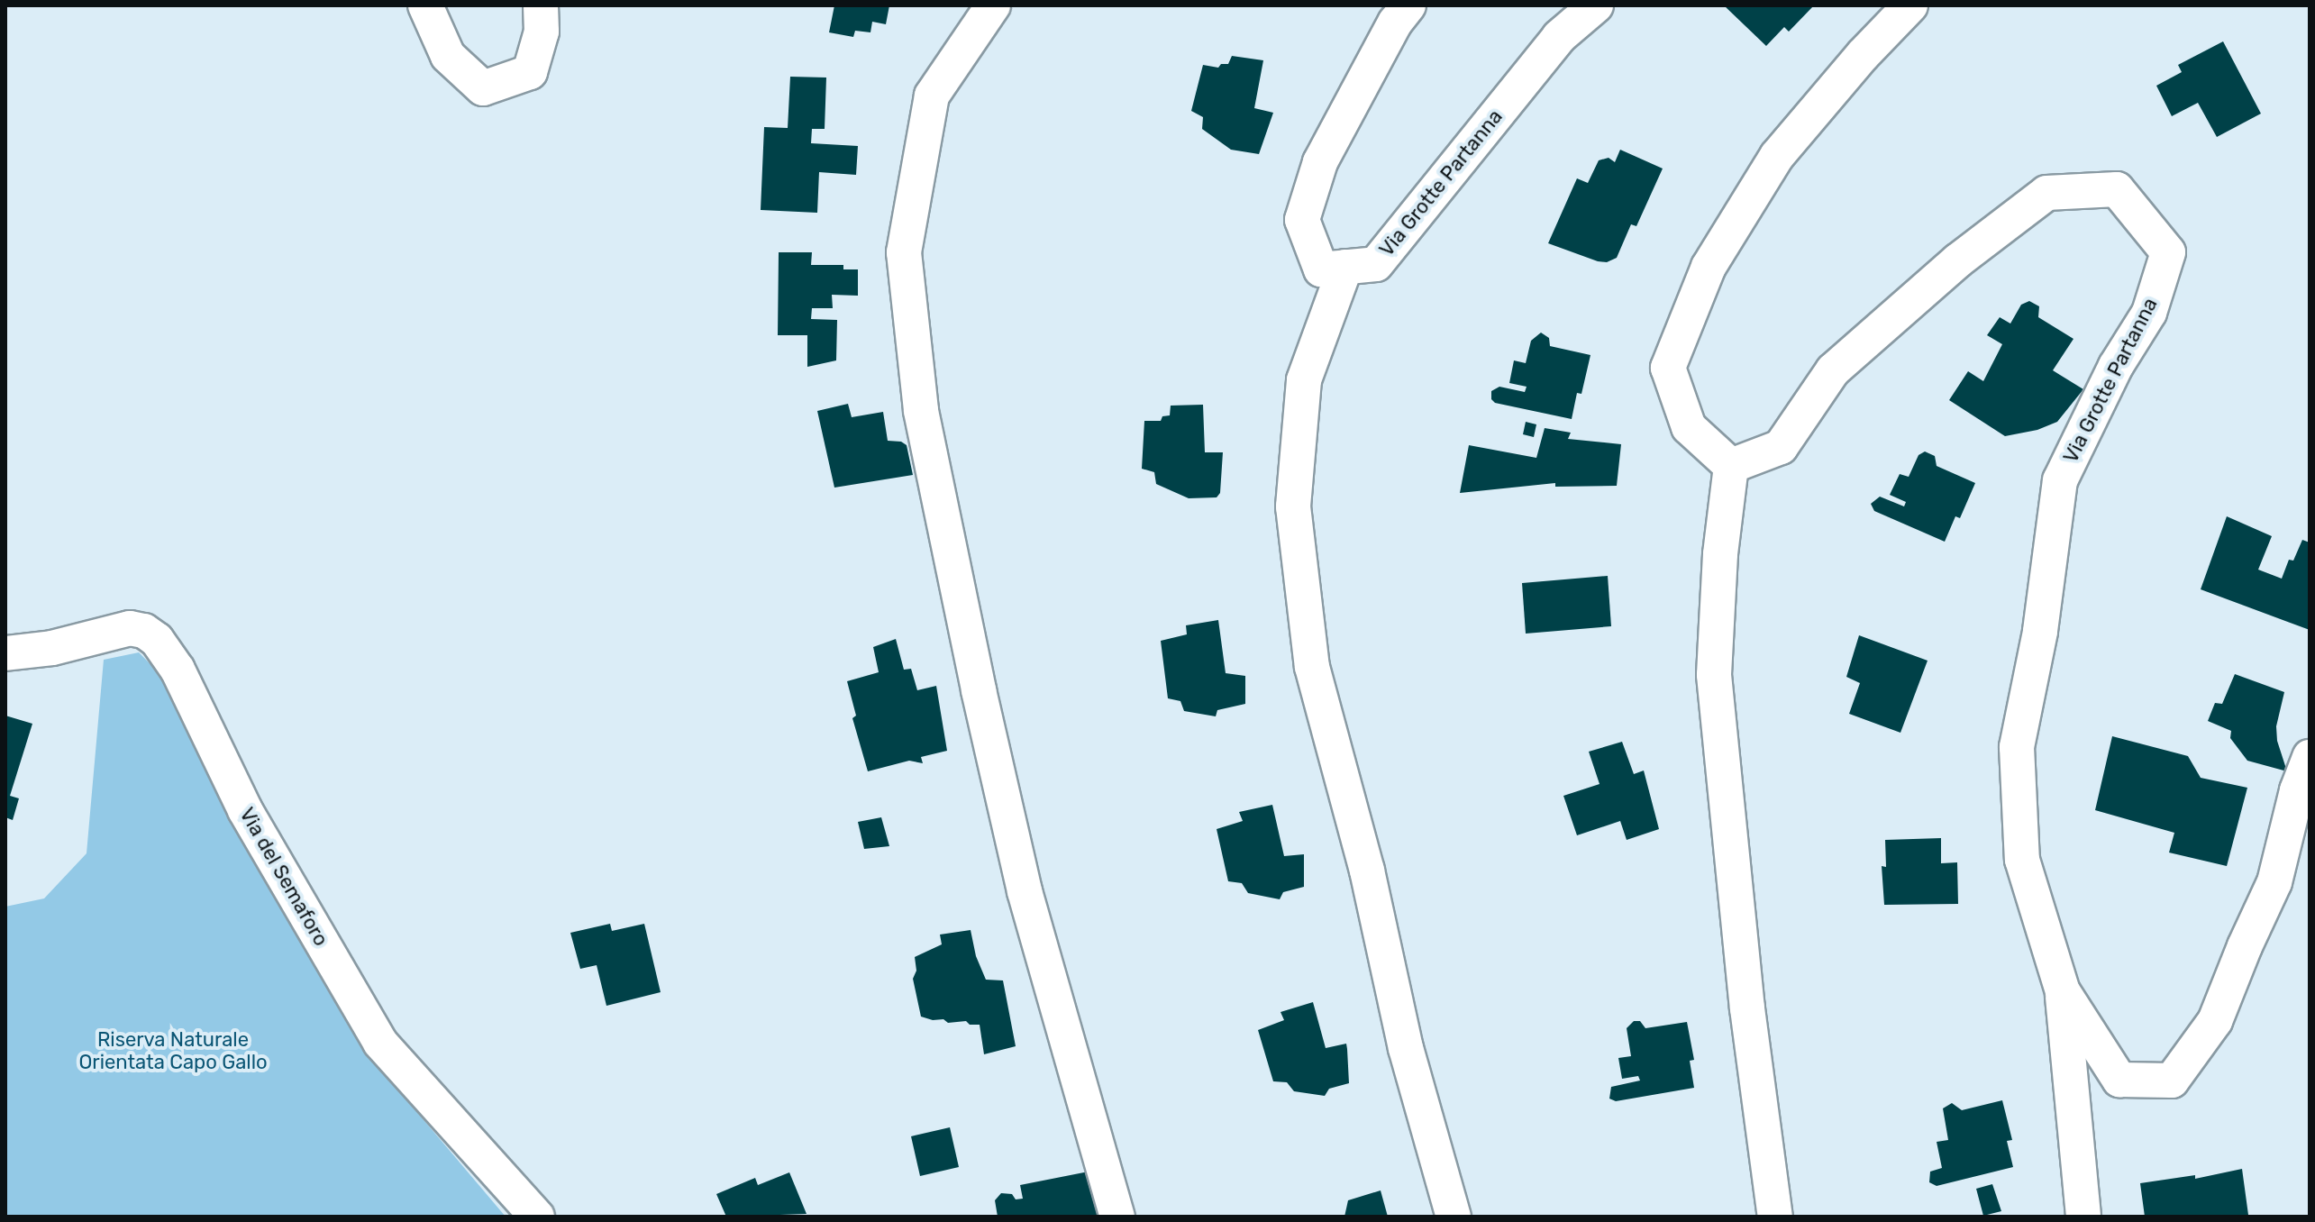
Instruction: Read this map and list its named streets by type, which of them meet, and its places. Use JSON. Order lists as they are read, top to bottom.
{
  "streets": {
    "street": ["Via Grotte Partanna", "Via del Semaforo"]
  },
  "parks": ["Riserva Naturale Orientata Capo Gallo"]
}
